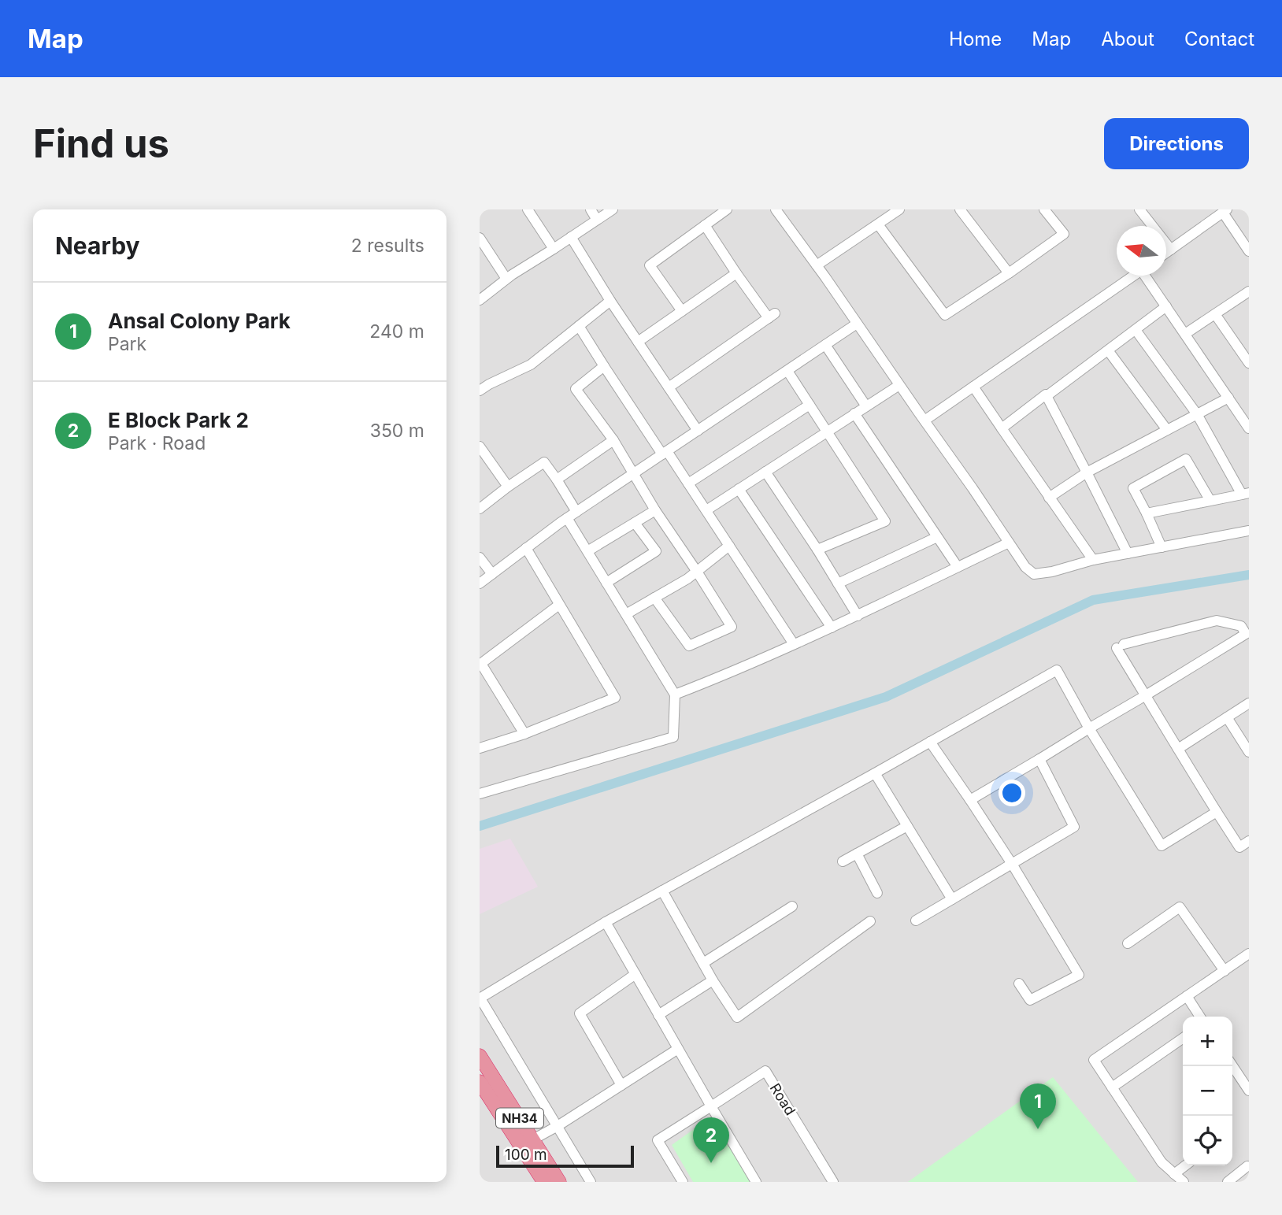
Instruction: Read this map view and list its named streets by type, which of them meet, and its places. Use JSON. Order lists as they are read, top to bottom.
{
  "streets": {
    "highway": ["NH34"],
    "street": ["Road"]
  },
  "scale_bar": "100 m",
  "north": "left",
  "page": {
    "header": "Map",
    "nav": [
      "Home",
      "Map",
      "About",
      "Contact"
    ],
    "buttons": "Directions",
    "title": "Find us",
    "heading": ["Nearby", "2 results"],
    "list": [
      {
        "mark": "1",
        "name": "Ansal Colony Park",
        "note": "Park",
        "value": "240 m"
      },
      {
        "mark": "2",
        "name": "E Block Park 2",
        "note": "Park · Road",
        "value": "350 m"
      }
    ],
    "map_buttons": ["+", "−"],
    "pins": ["1", "2"],
    "scale": "100 m"
  }
}
